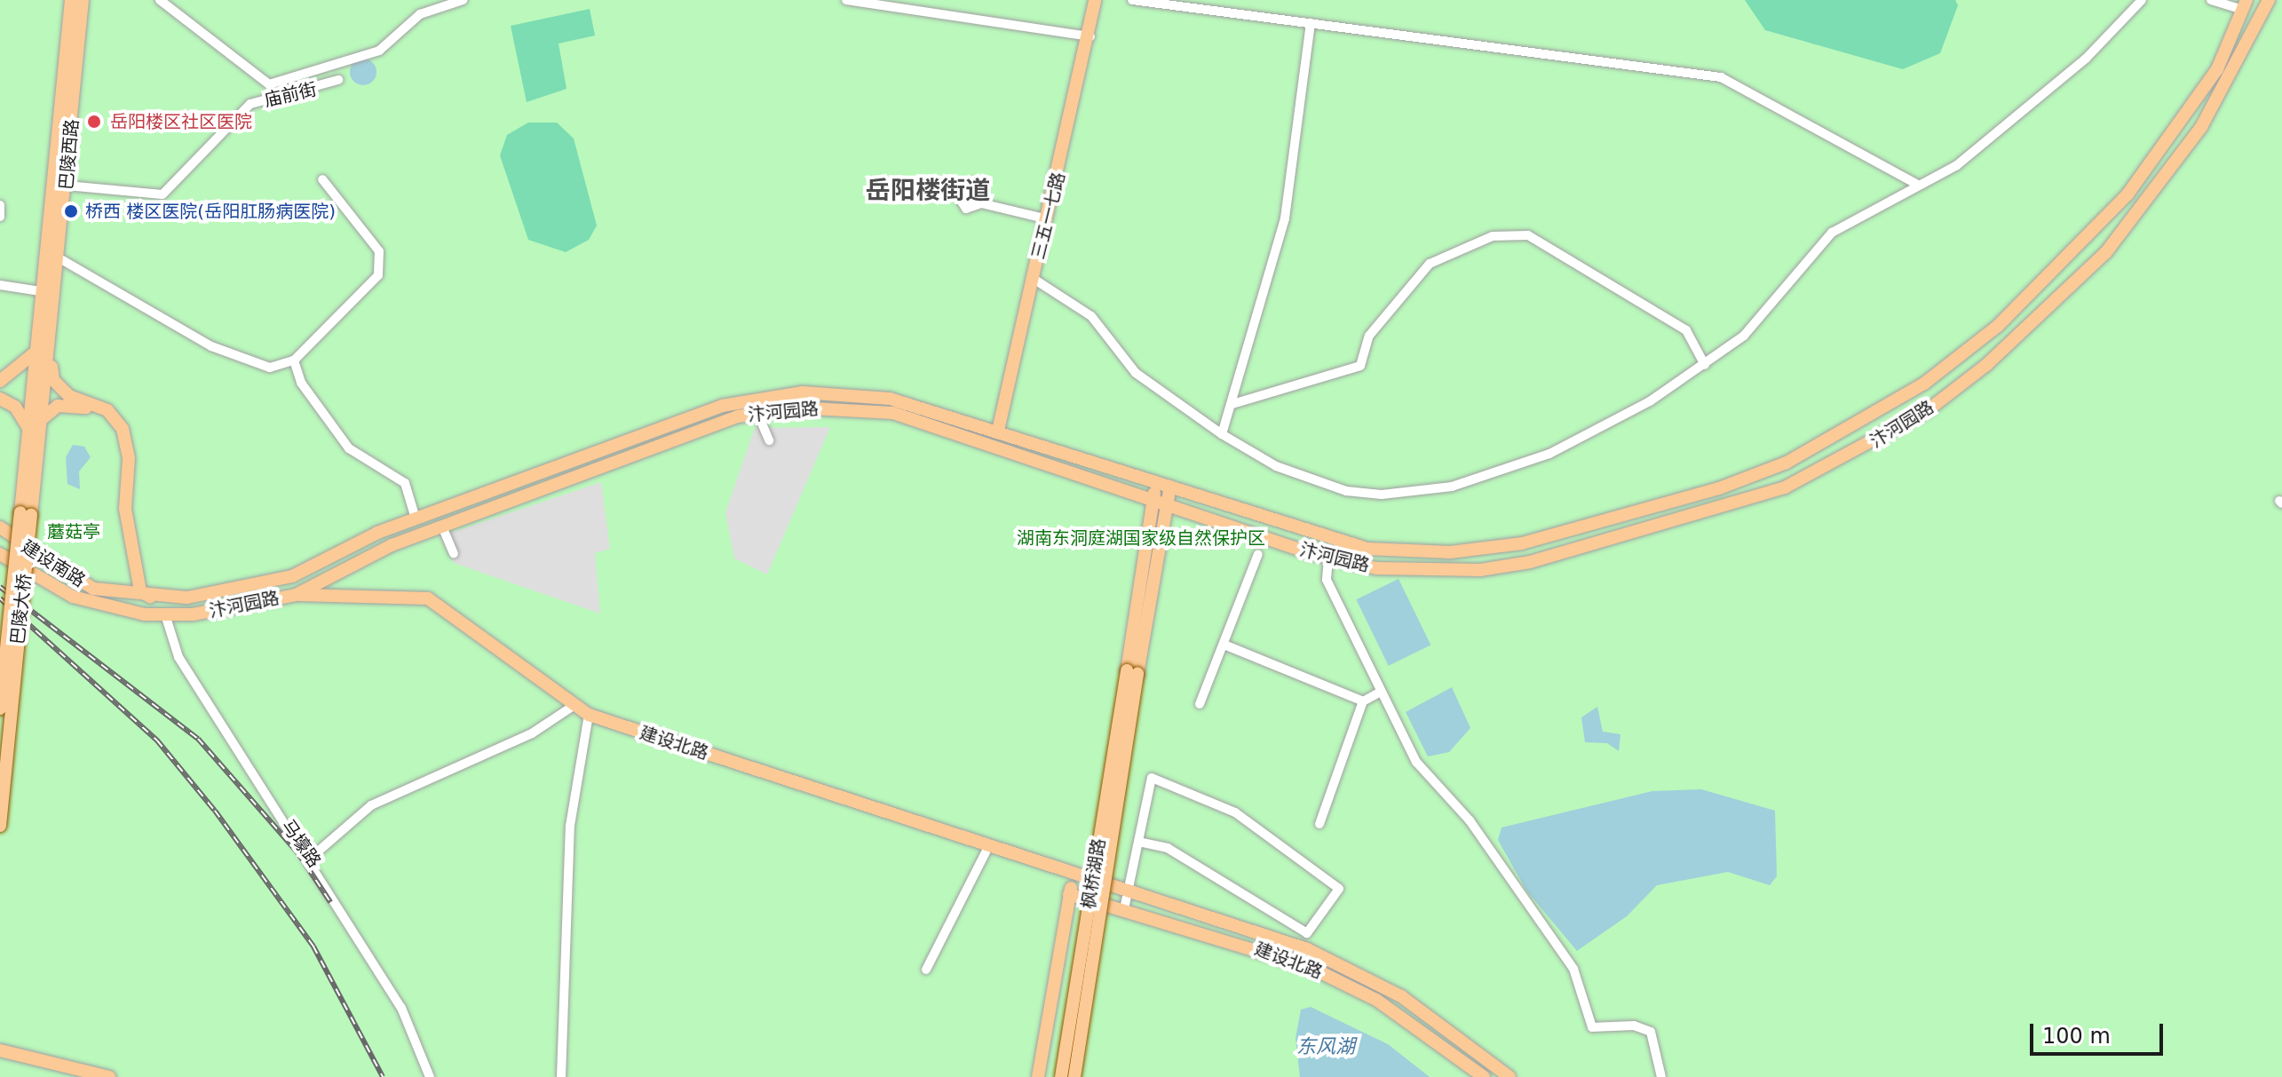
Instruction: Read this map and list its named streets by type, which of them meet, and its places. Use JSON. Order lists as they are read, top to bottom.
{
  "streets": {
    "main road": [
      "巴陵西路",
      "三五一七路",
      "汴河园路",
      "建设南路",
      "巴陵大桥",
      "建设北路",
      "枫桥湖路"
    ],
    "street": ["庙前街", "马壕路"]
  },
  "crossings": [
    ["庙前街", "巴陵西路"],
    ["巴陵西路", "巴陵大桥"],
    ["三五一七路", "汴河园路"],
    ["汴河园路", "建设南路"],
    ["汴河园路", "建设北路"],
    ["汴河园路", "马壕路"]
  ],
  "districts": ["岳阳楼街道"],
  "water": ["东风湖"],
  "parks": ["蘑菇亭", "湖南东洞庭湖国家级自然保护区"],
  "places": ["岳阳楼区社区医院", "桥西 楼区医院(岳阳肛肠病医院)"],
  "scale_bar": "100 m"
}
